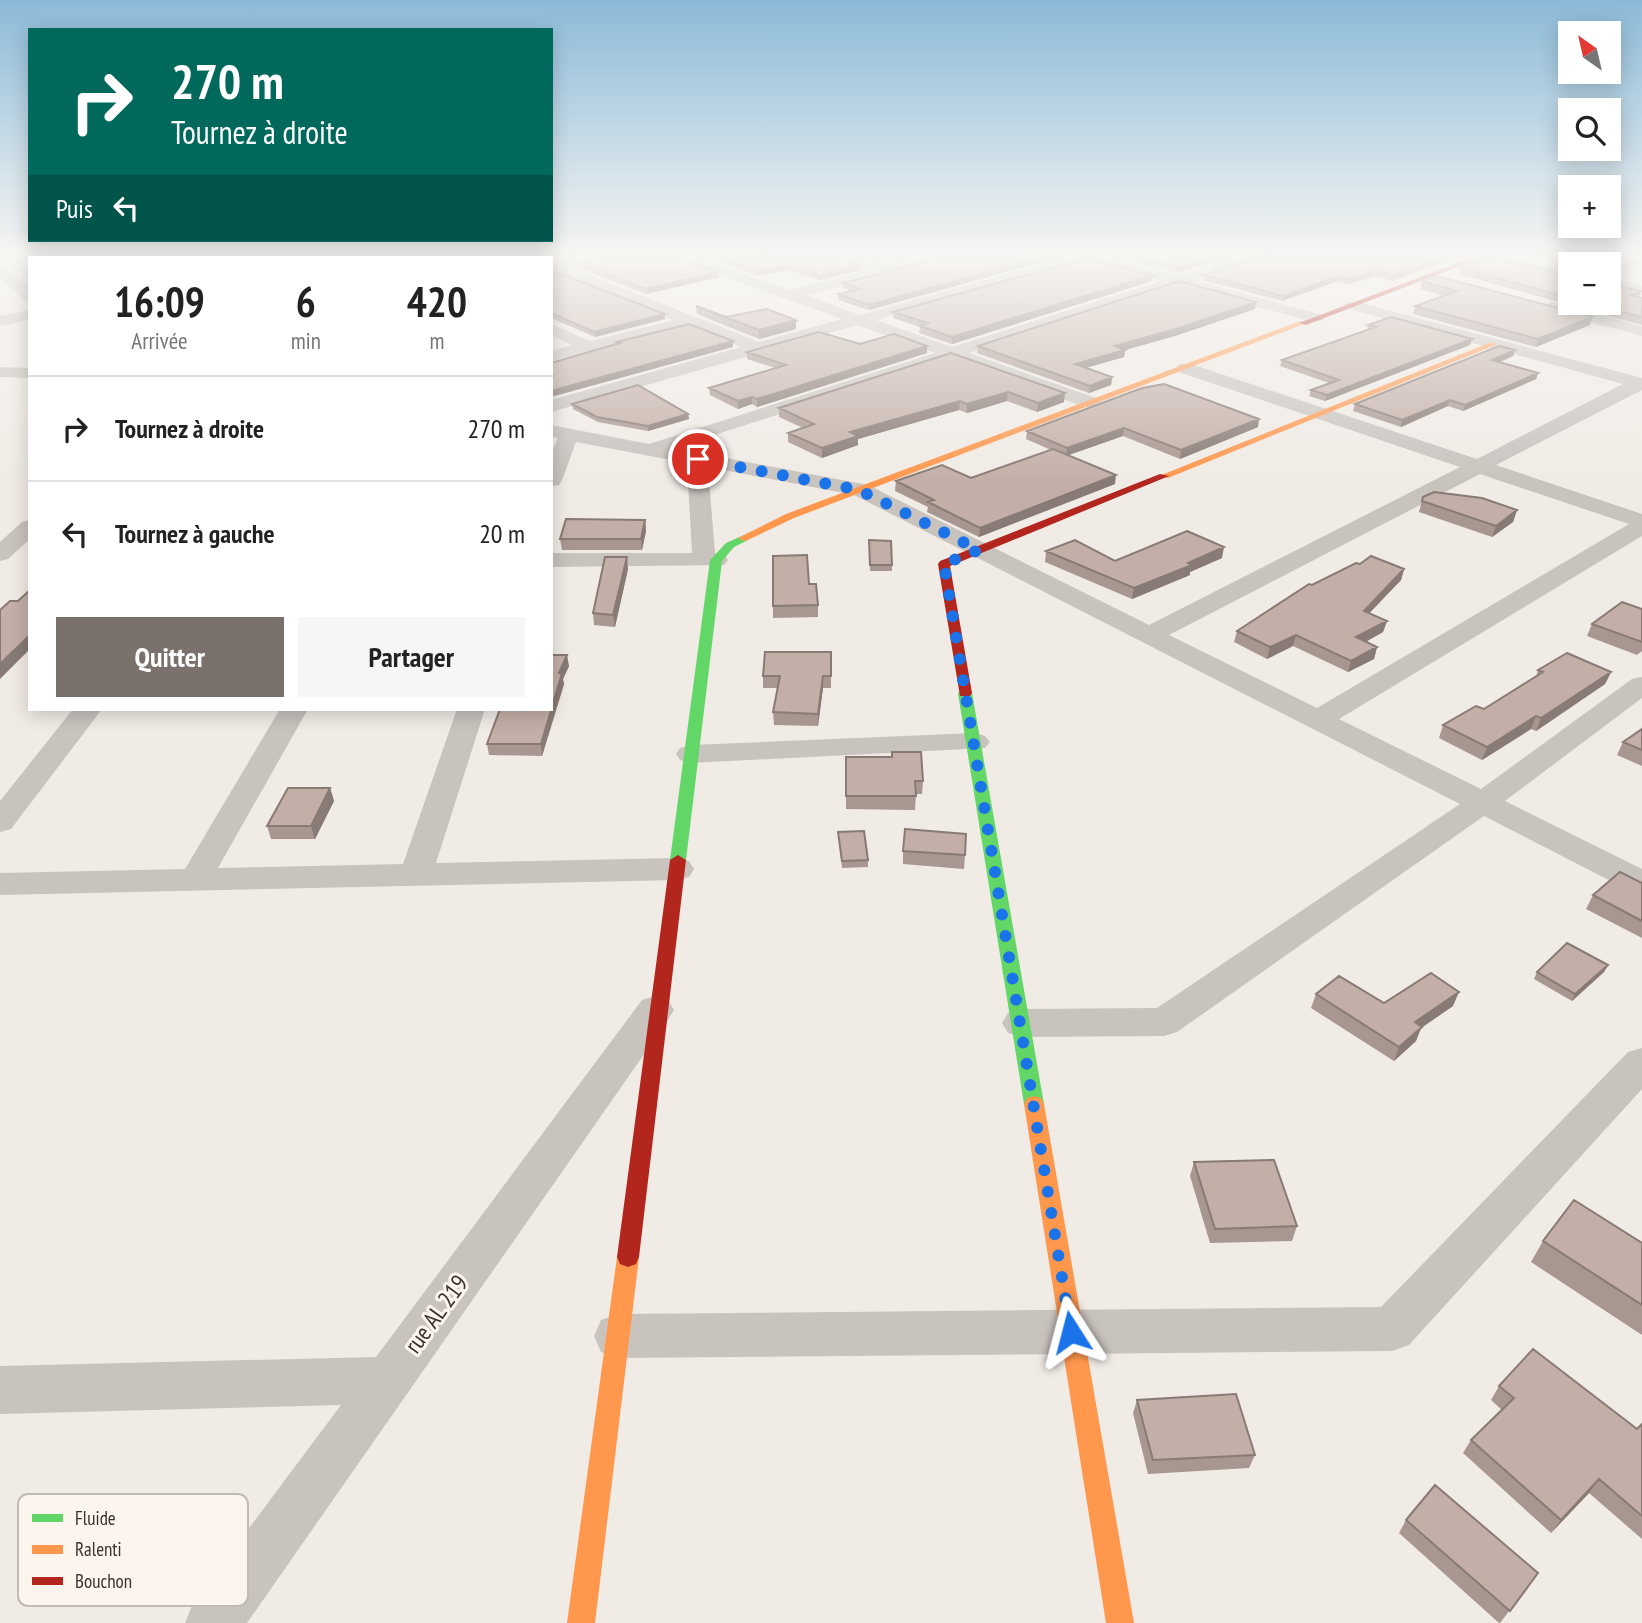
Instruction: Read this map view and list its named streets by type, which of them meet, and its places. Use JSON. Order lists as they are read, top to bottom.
{
  "streets": {
    "street": ["rue AL 219"]
  },
  "legend": ["Fluide", "Ralenti", "Bouchon"],
  "north": "top left",
  "page": {
    "map_buttons": ["+", "−"],
    "turn": ["270 m", "Tournez à droite"],
    "then": "Puis",
    "eta": [
      "16:09",
      "Arrivée",
      "6",
      "min",
      "420",
      "m"
    ],
    "list": [
      {
        "name": "Tournez à droite",
        "value": "270 m"
      },
      {
        "name": "Tournez à gauche",
        "value": "20 m"
      }
    ],
    "buttons": ["Quitter", "Partager"]
  }
}
